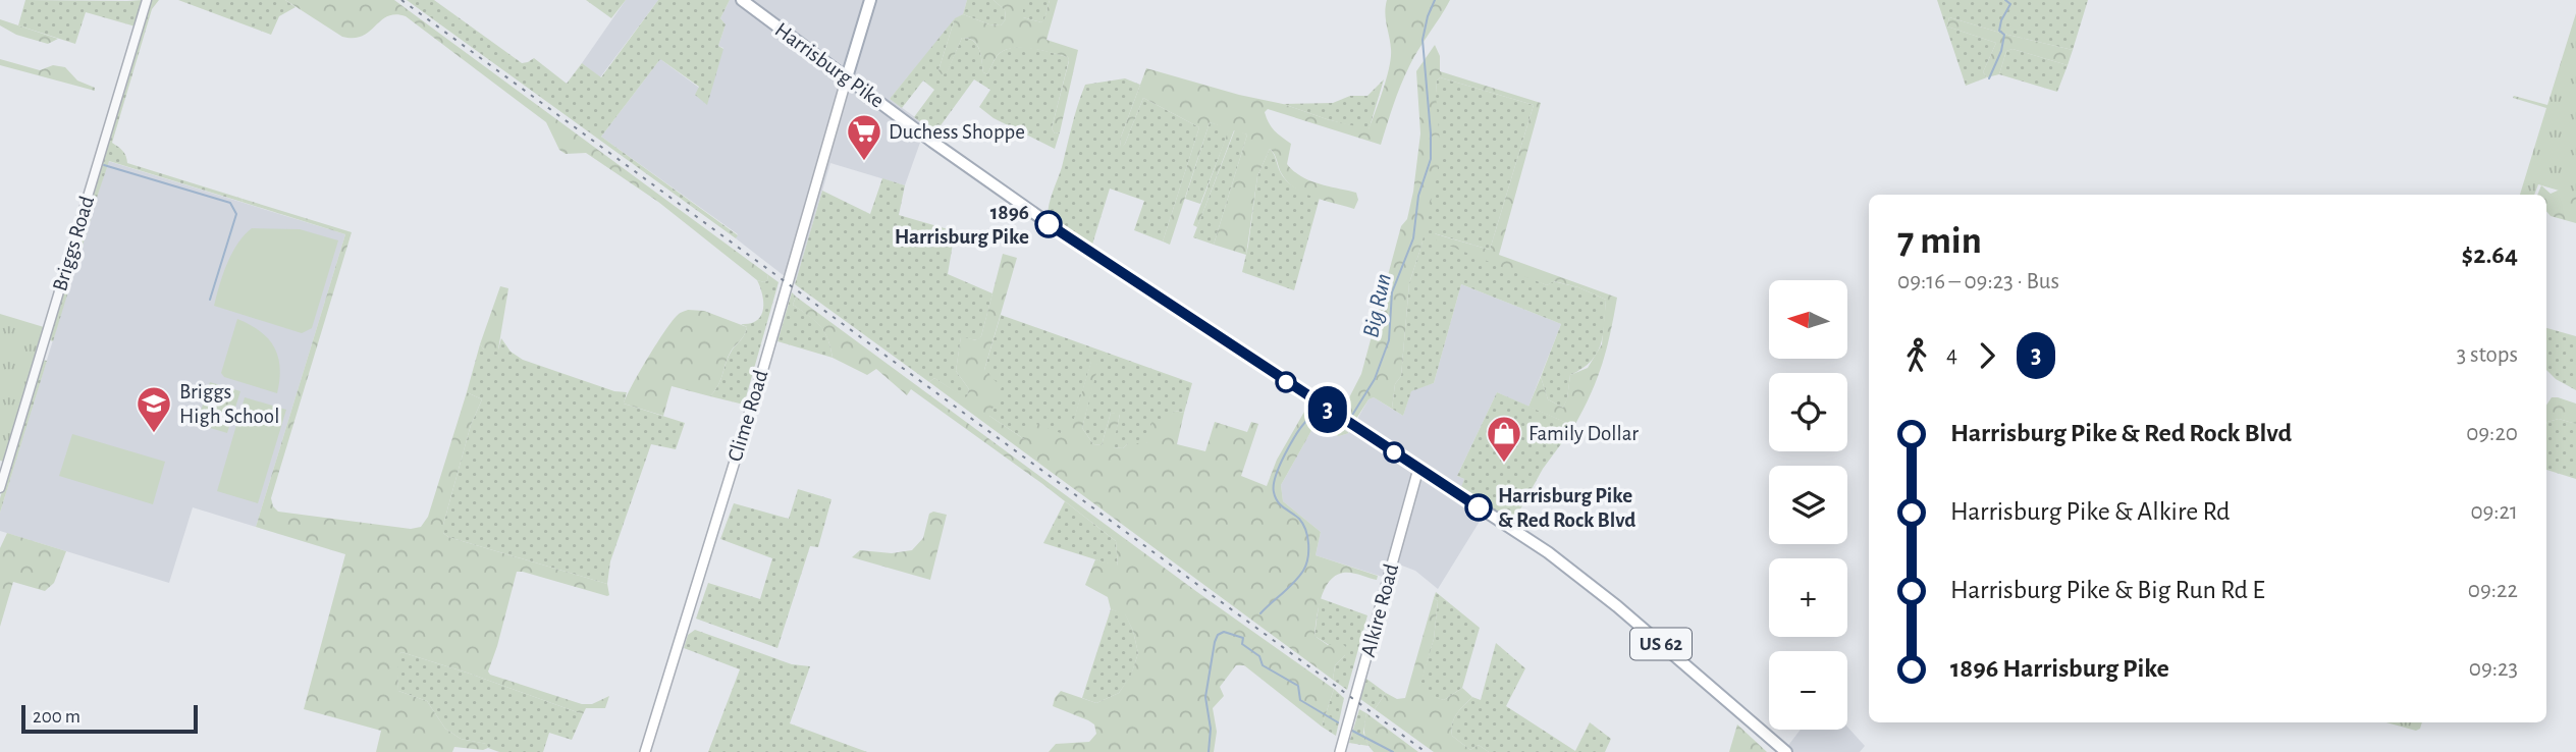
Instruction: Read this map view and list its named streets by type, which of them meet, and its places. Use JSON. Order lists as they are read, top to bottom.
{
  "streets": {
    "main road": [
      "Harrisburg Pike",
      "Clime Road",
      "Alkire Road",
      "US 62"
    ],
    "street": ["Briggs Road"]
  },
  "crossings": [
    ["Harrisburg Pike", "Clime Road"],
    ["Harrisburg Pike", "Alkire Road"]
  ],
  "water": ["Big Run"],
  "places": {
    "supermarket": ["Duchess Shoppe"],
    "other": ["1896 Harrisburg Pike", "Harrisburg Pike & Red Rock Blvd"],
    "school or university": ["Briggs High School"],
    "shop": ["Family Dollar"]
  },
  "lines": ["bus line 3"],
  "scale_bar": "200 m",
  "north": "left",
  "page": {
    "on_map": "3",
    "heading": ["7 min", "09:16 – 09:23 · Bus", "$2.64"],
    "map_buttons": ["+", "−"],
    "legs": ["4", "3", "3 stops"],
    "list": [
      {
        "name": "Harrisburg Pike & Red Rock Blvd",
        "value": "09:20"
      },
      {
        "name": "Harrisburg Pike & Alkire Rd",
        "value": "09:21"
      },
      {
        "name": "Harrisburg Pike & Big Run Rd E",
        "value": "09:22"
      },
      {
        "name": "1896 Harrisburg Pike",
        "value": "09:23"
      }
    ],
    "scale": "200 m"
  }
}
